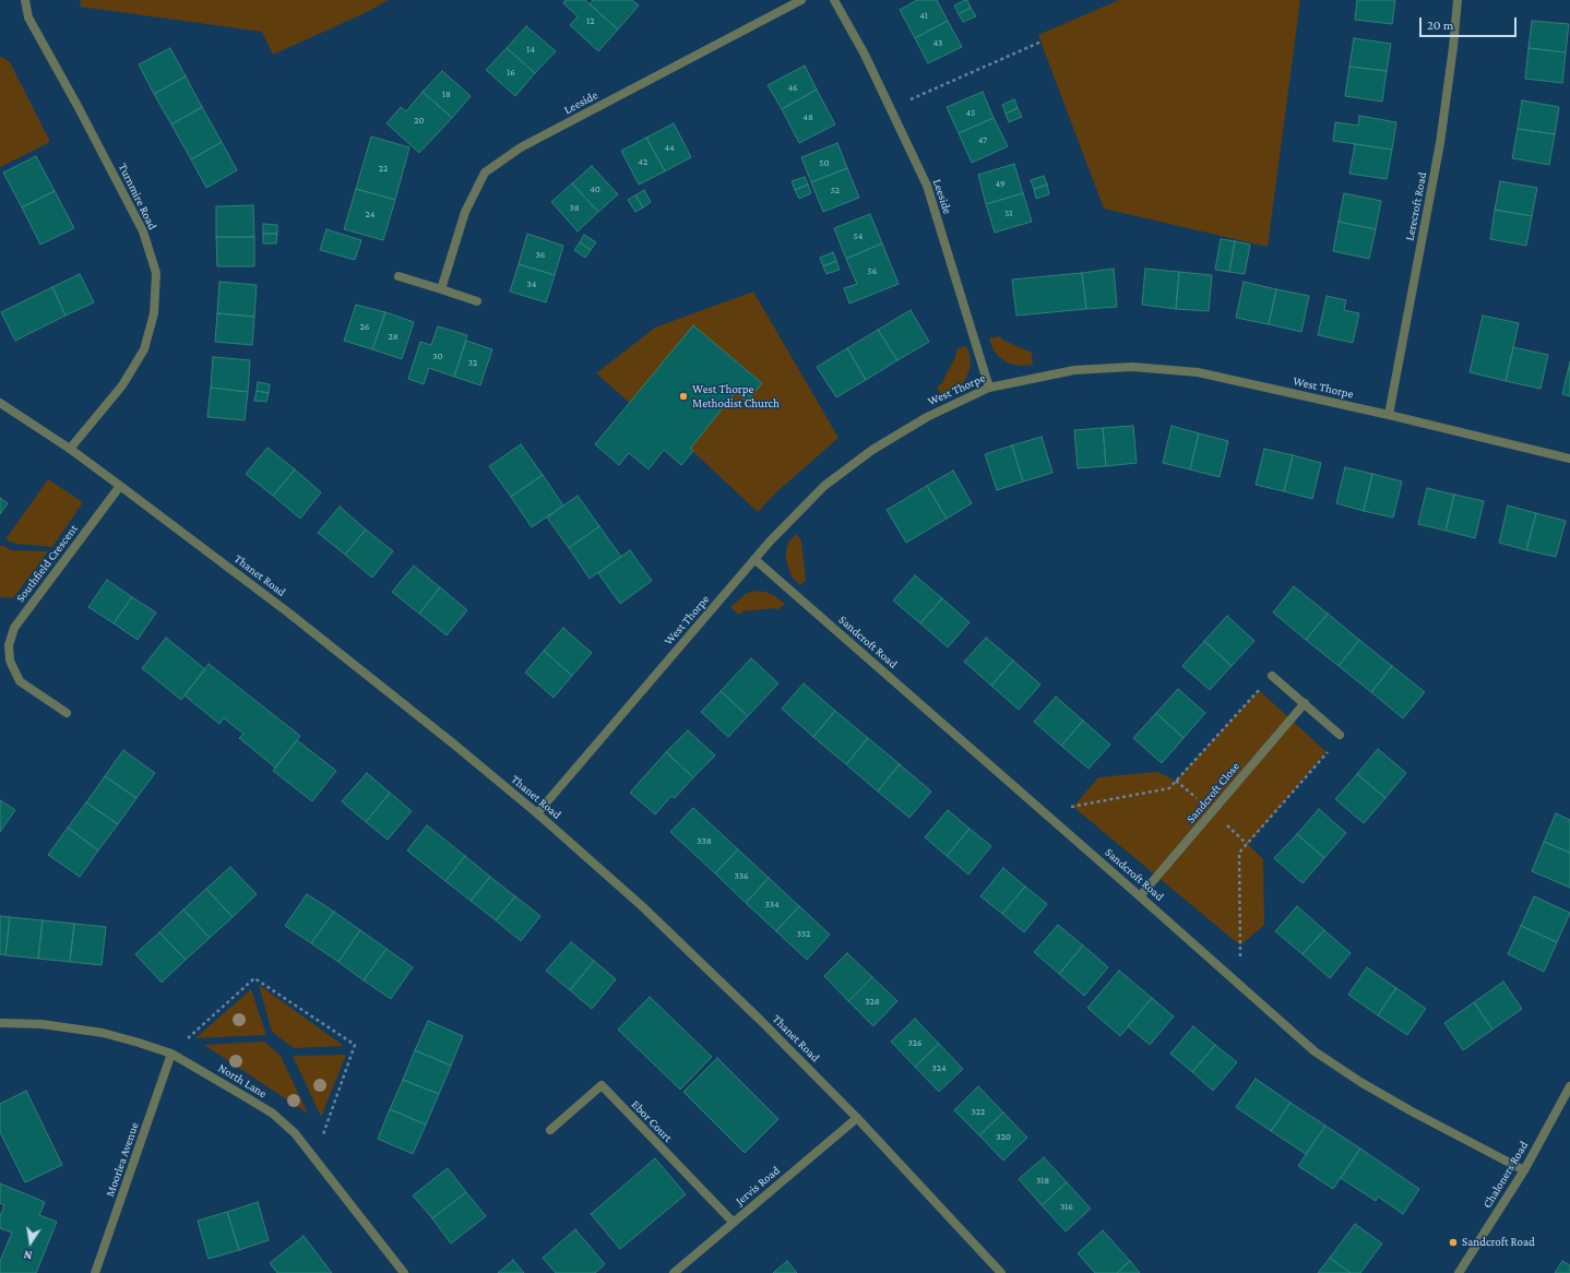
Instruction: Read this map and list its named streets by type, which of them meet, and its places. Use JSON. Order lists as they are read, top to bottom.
{
  "streets": {
    "street": [
      "Leeside",
      "Turnmire Road",
      "Lerecroft Road",
      "West Thorpe",
      "Southfield Crescent",
      "Thanet Road",
      "Sandcroft Road",
      "Sandcroft Close",
      "North Lane",
      "Ebor Court",
      "Moorlea Avenue",
      "Chaloners Road",
      "Jervis Road"
    ]
  },
  "crossings": [
    ["Leeside", "West Thorpe"],
    ["Turnmire Road", "Thanet Road"],
    ["Lerecroft Road", "West Thorpe"],
    ["West Thorpe", "Thanet Road"],
    ["West Thorpe", "Sandcroft Road"],
    ["Southfield Crescent", "Thanet Road"],
    ["Thanet Road", "Jervis Road"],
    ["Sandcroft Road", "Sandcroft Close"],
    ["Sandcroft Road", "Chaloners Road"],
    ["North Lane", "Moorlea Avenue"],
    ["Ebor Court", "Jervis Road"]
  ],
  "places": ["West Thorpe Methodist Church", "Sandcroft Road"],
  "house_numbers": [
    "41",
    "12",
    "43",
    "14",
    "16",
    "46",
    "18",
    "45",
    "48",
    "20",
    "47",
    "44",
    "42",
    "50",
    "22",
    "49",
    "40",
    "52",
    "38",
    "51",
    "24",
    "54",
    "36",
    "56",
    "34",
    "26",
    "28",
    "30",
    "32",
    "338",
    "336",
    "334",
    "332",
    "328",
    "326",
    "324",
    "322",
    "320",
    "318",
    "316"
  ],
  "scale_bar": "20 m",
  "north": "bottom"
}
